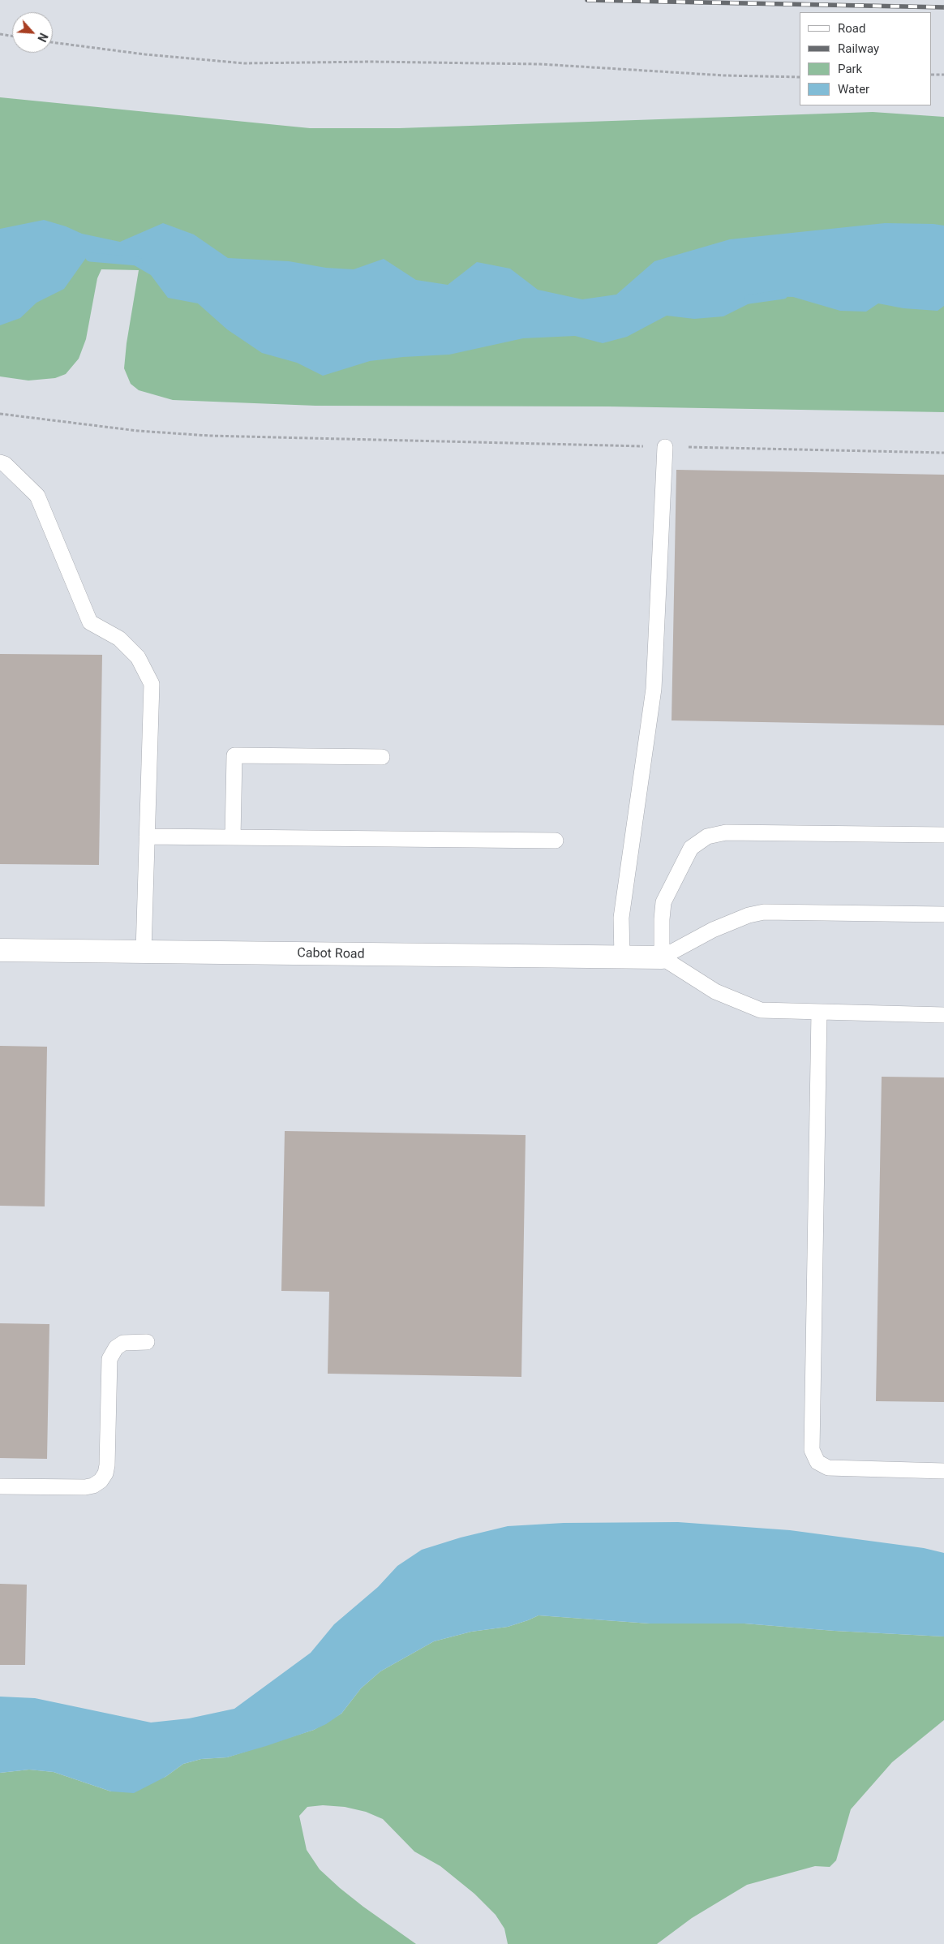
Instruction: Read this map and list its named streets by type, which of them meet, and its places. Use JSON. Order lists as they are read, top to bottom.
{
  "streets": {
    "street": ["Cabot Road"]
  },
  "legend": [
    "Road",
    "Railway",
    "Park",
    "Water"
  ],
  "north": "bottom right"
}
